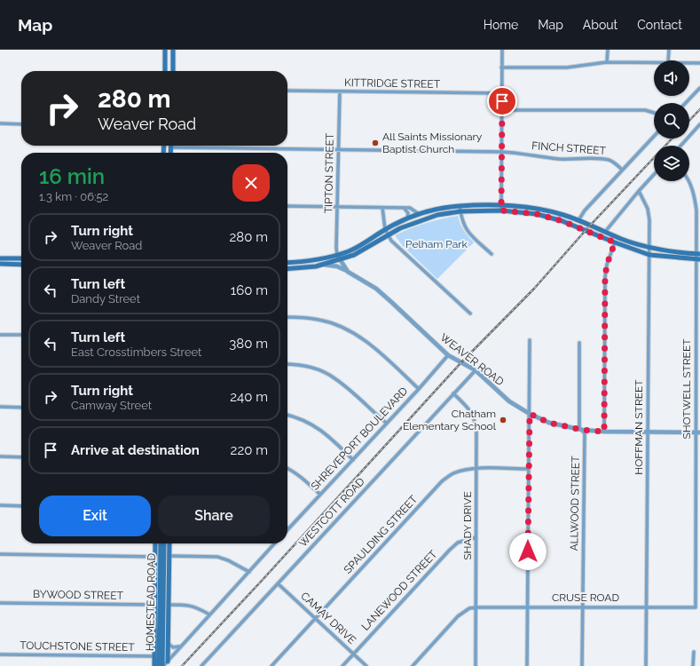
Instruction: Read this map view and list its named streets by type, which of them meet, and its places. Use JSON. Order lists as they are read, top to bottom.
{
  "streets": {
    "main road": ["HOMESTEAD ROAD"],
    "street": [
      "KITTRIDGE STREET",
      "FINCH STREET",
      "TIPTON STREET",
      "WEAVER ROAD",
      "SHOTWELL STREET",
      "HOFFMAN STREET",
      "SHREVEPORT BOULEVARD",
      "ALLWOOD STREET",
      "WESTCOTT ROAD",
      "SHADY DRIVE",
      "SPAULDING STREET",
      "LANEWOOD STREET",
      "BYWOOD STREET",
      "CRUSE ROAD",
      "CAMAY DRIVE",
      "TOUCHSTONE STREET"
    ]
  },
  "crossings": [
    ["KITTRIDGE STREET", "TIPTON STREET"],
    ["FINCH STREET", "TIPTON STREET"],
    ["TIPTON STREET", "WEAVER ROAD"],
    ["WEAVER ROAD", "SHOTWELL STREET"],
    ["WEAVER ROAD", "HOFFMAN STREET"],
    ["WEAVER ROAD", "SHREVEPORT BOULEVARD"],
    ["WEAVER ROAD", "ALLWOOD STREET"],
    ["WEAVER ROAD", "WESTCOTT ROAD"],
    ["SHOTWELL STREET", "CRUSE ROAD"],
    ["HOFFMAN STREET", "CRUSE ROAD"],
    ["ALLWOOD STREET", "CRUSE ROAD"],
    ["WESTCOTT ROAD", "SHADY DRIVE"],
    ["WESTCOTT ROAD", "CAMAY DRIVE"],
    ["SHADY DRIVE", "SPAULDING STREET"],
    ["SHADY DRIVE", "LANEWOOD STREET"],
    ["SHADY DRIVE", "CRUSE ROAD"],
    ["SPAULDING STREET", "CAMAY DRIVE"],
    ["LANEWOOD STREET", "CAMAY DRIVE"],
    ["BYWOOD STREET", "HOMESTEAD ROAD"]
  ],
  "parks": ["Pelham Park"],
  "places": ["All Saints Missionary Baptist Church", "Chatham Elementary School"],
  "page": {
    "header": "Map",
    "nav": [
      "Home",
      "Map",
      "About",
      "Contact"
    ],
    "turn": ["280 m", "Weaver Road"],
    "heading": ["16 min", "1.3 km · 06:52"],
    "list": [
      {
        "name": "Turn right",
        "note": "Weaver Road",
        "value": "280 m"
      },
      {
        "name": "Turn left",
        "note": "Dandy Street",
        "value": "160 m"
      },
      {
        "name": "Turn left",
        "note": "East Crosstimbers Street",
        "value": "380 m"
      },
      {
        "name": "Turn right",
        "note": "Camway Street",
        "value": "240 m"
      },
      {
        "name": "Arrive at destination",
        "value": "220 m"
      }
    ],
    "buttons": ["Exit", "Share"]
  }
}
